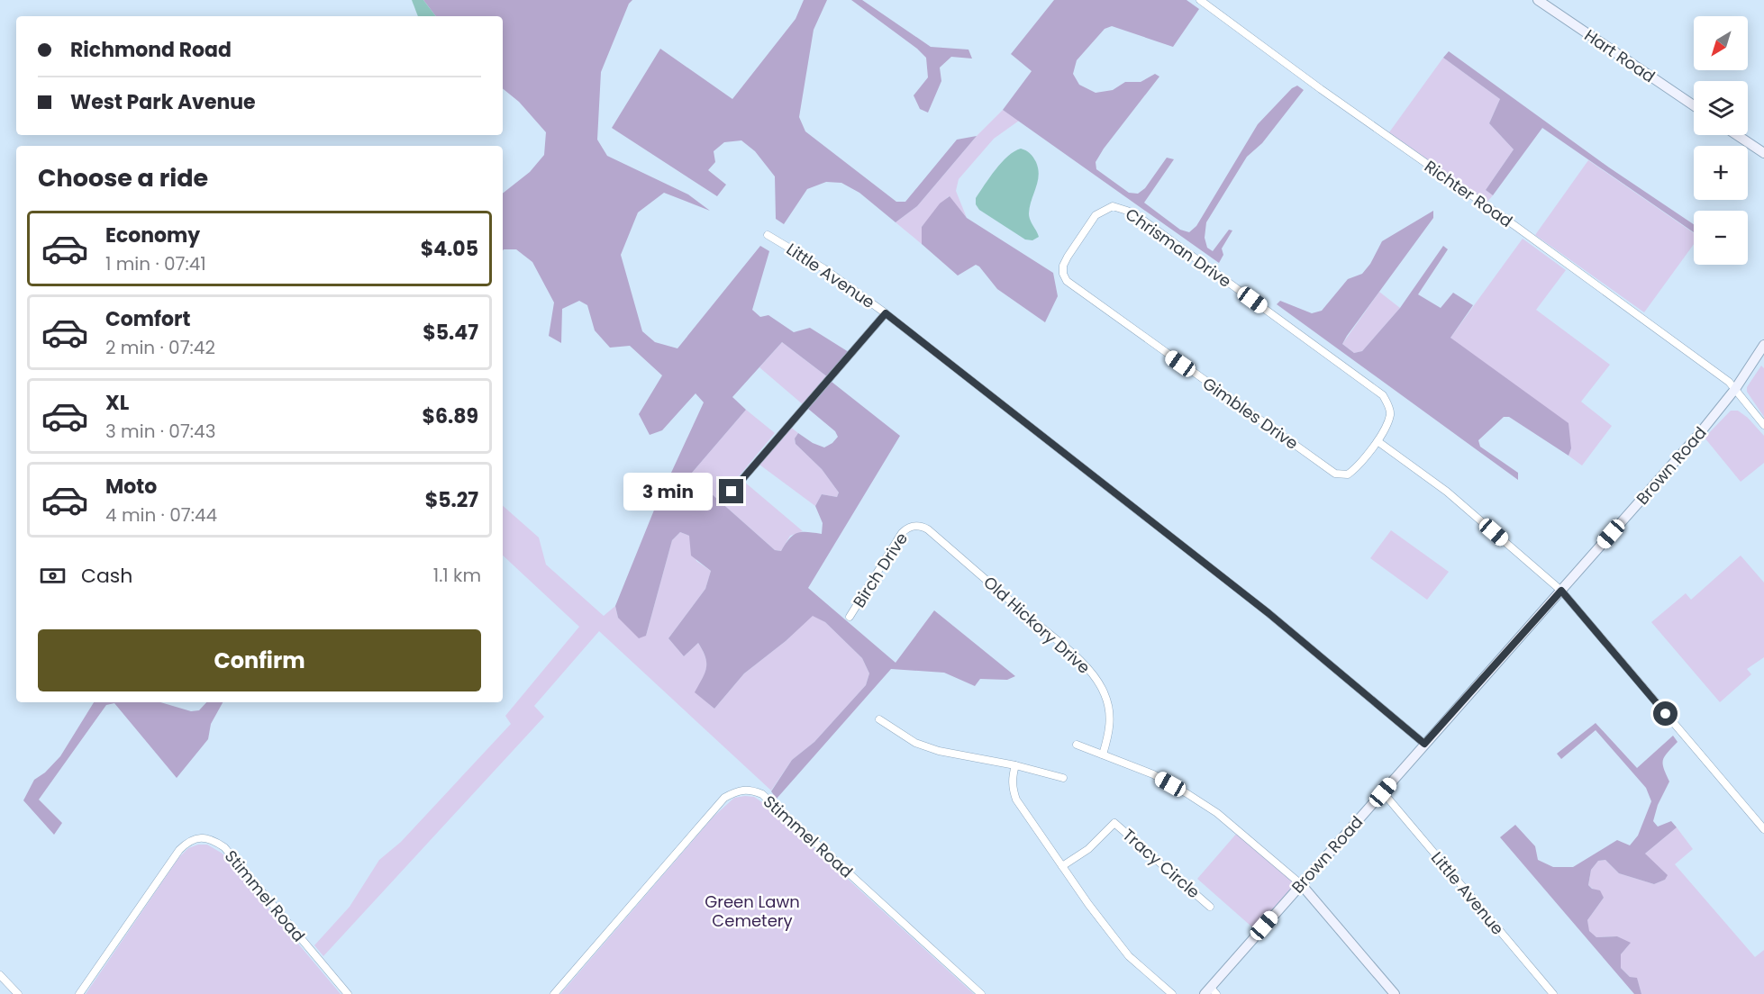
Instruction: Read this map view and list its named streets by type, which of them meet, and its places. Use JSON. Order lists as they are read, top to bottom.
{
  "streets": {
    "main road": ["Hart Road", "Brown Road"],
    "street": [
      "Richter Road",
      "Chrisman Drive",
      "Little Avenue",
      "Gimbles Drive",
      "Birch Drive",
      "Old Hickory Drive",
      "Stimmel Road",
      "Tracy Circle"
    ]
  },
  "crossings": [
    ["Richter Road", "Brown Road"],
    ["Chrisman Drive", "Gimbles Drive"],
    ["Little Avenue", "Brown Road"],
    ["Birch Drive", "Old Hickory Drive"]
  ],
  "parks": ["Green Lawn Cemetery"],
  "north": "bottom left",
  "page": {
    "map_buttons": ["+", "−"],
    "banner": ["Richmond Road", "West Park Avenue"],
    "heading": "Choose a ride",
    "list": [
      {
        "name": "Economy",
        "note": "1 min · 07:41",
        "value": "$4.05"
      },
      {
        "name": "Comfort",
        "note": "2 min · 07:42",
        "value": "$5.47"
      },
      {
        "name": "XL",
        "note": "3 min · 07:43",
        "value": "$6.89"
      },
      {
        "name": "Moto",
        "note": "4 min · 07:44",
        "value": "$5.27"
      }
    ],
    "bubble": "3 min",
    "pay": ["Cash", "1.1 km"],
    "buttons": "Confirm"
  }
}
